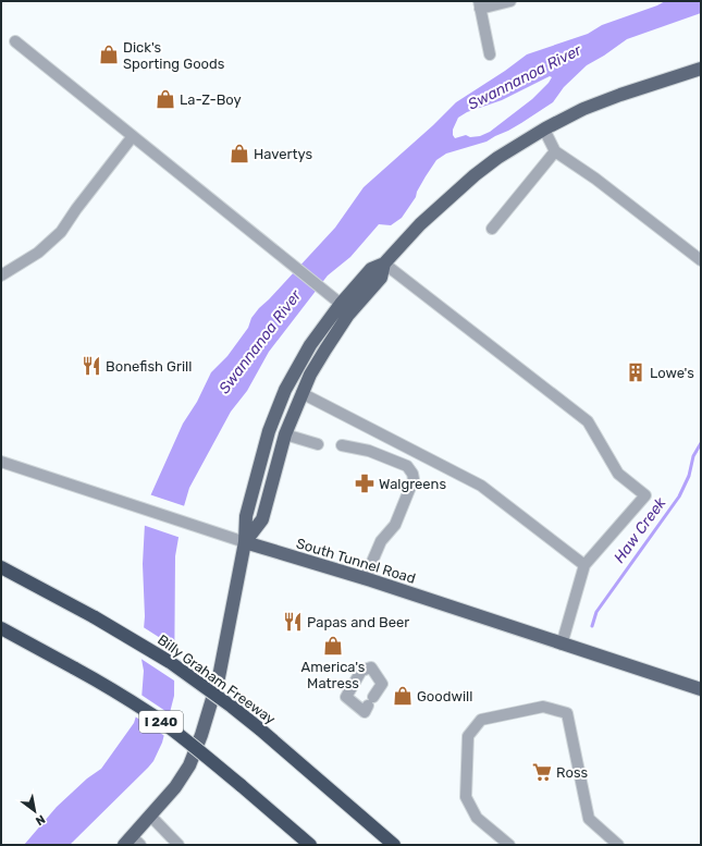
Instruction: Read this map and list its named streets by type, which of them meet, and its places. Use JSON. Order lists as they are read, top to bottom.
{
  "streets": {
    "highway": ["Billy Graham Freeway", "I 240"],
    "main road": ["South Tunnel Road"]
  },
  "water": ["Swannanoa River", "Haw Creek"],
  "places": {
    "shop": [
      "Dick's Sporting Goods",
      "La-Z-Boy",
      "Havertys",
      "America's Matress",
      "Goodwill"
    ],
    "restaurant": ["Bonefish Grill", "Papas and Beer"],
    "building": ["Lowe's"],
    "pharmacy": ["Walgreens"],
    "supermarket": ["Ross"]
  },
  "north": "bottom right"
}
